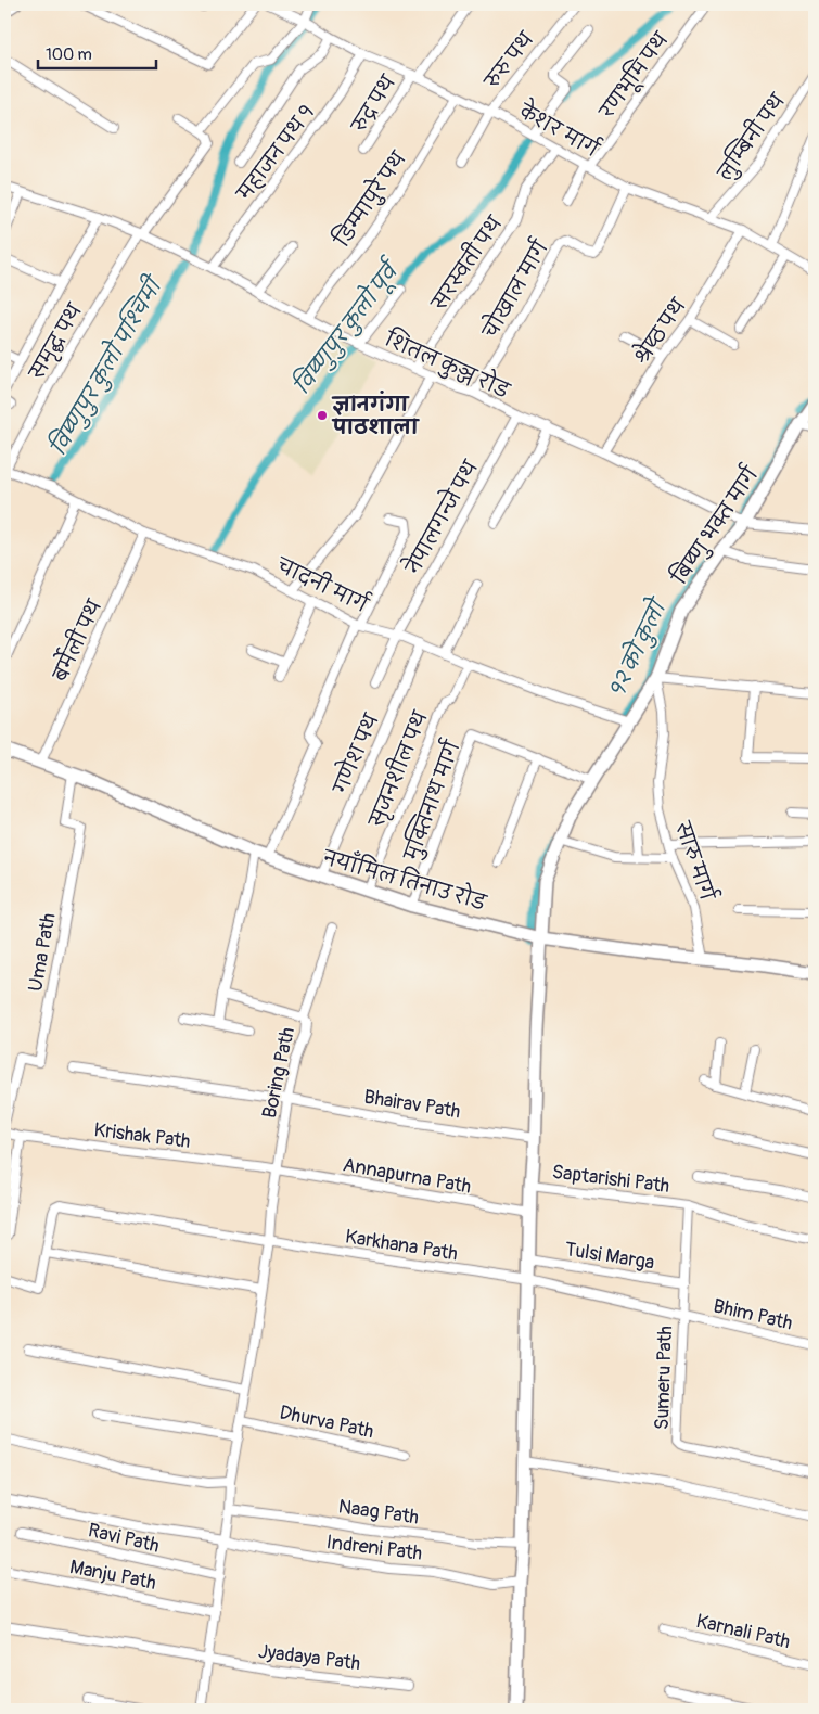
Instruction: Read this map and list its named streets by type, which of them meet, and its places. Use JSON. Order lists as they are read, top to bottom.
{
  "streets": {
    "street": [
      "रुरु पथ",
      "रणभूमि पथ",
      "रुद्र पथ",
      "केशर मार्ग",
      "लुम्बिनी पथ",
      "महाजन पथ १",
      "डिम्मापुरे पथ",
      "सरस्वती पथ",
      "चोखाल मार्ग",
      "श्रेष्ठ पथ",
      "समृद्ध पथ",
      "शितल कुञ्ज रोड",
      "नेपालगन्जे पथ",
      "बिष्णु भक्त मार्ग",
      "चादनी मार्ग",
      "बर्मेली पथ",
      "गणेश पथ",
      "सृजनशील पथ",
      "मुक्तिनाथ मार्ग",
      "सारु मार्ग",
      "नयाँमिल तिनाउ रोड",
      "Uma Path",
      "Boring Path",
      "Bhairav Path",
      "Krishak Path",
      "Annapurna Path",
      "Saptarishi Path",
      "Karkhana Path",
      "Tulsi Marga",
      "Bhim Path",
      "Sumeru Path",
      "Dhurva Path",
      "Naag Path",
      "Ravi Path",
      "Indreni Path",
      "Manju Path",
      "Karnali Path",
      "Jyadaya Path"
    ]
  },
  "crossings": [
    ["रुरु पथ", "केशर मार्ग"],
    ["रणभूमि पथ", "केशर मार्ग"],
    ["रुद्र पथ", "केशर मार्ग"],
    ["केशर मार्ग", "लुम्बिनी पथ"],
    ["केशर मार्ग", "महाजन पथ १"],
    ["केशर मार्ग", "डिम्मापुरे पथ"],
    ["केशर मार्ग", "सरस्वती पथ"],
    ["केशर मार्ग", "चोखाल मार्ग"],
    ["केशर मार्ग", "श्रेष्ठ पथ"],
    ["महाजन पथ १", "शितल कुञ्ज रोड"],
    ["डिम्मापुरे पथ", "शितल कुञ्ज रोड"],
    ["सरस्वती पथ", "शितल कुञ्ज रोड"],
    ["चोखाल मार्ग", "शितल कुञ्ज रोड"],
    ["श्रेष्ठ पथ", "शितल कुञ्ज रोड"],
    ["समृद्ध पथ", "शितल कुञ्ज रोड"],
    ["समृद्ध पथ", "चादनी मार्ग"],
    ["शितल कुञ्ज रोड", "नेपालगन्जे पथ"],
    ["शितल कुञ्ज रोड", "बिष्णु भक्त मार्ग"],
    ["नेपालगन्जे पथ", "चादनी मार्ग"],
    ["बिष्णु भक्त मार्ग", "चादनी मार्ग"],
    ["बिष्णु भक्त मार्ग", "मुक्तिनाथ मार्ग"],
    ["बिष्णु भक्त मार्ग", "सारु मार्ग"],
    ["बिष्णु भक्त मार्ग", "नयाँमिल तिनाउ रोड"],
    ["बिष्णु भक्त मार्ग", "Bhairav Path"],
    ["बिष्णु भक्त मार्ग", "Annapurna Path"],
    ["बिष्णु भक्त मार्ग", "Saptarishi Path"],
    ["बिष्णु भक्त मार्ग", "Karkhana Path"],
    ["बिष्णु भक्त मार्ग", "Tulsi Marga"],
    ["बिष्णु भक्त मार्ग", "Naag Path"],
    ["बिष्णु भक्त मार्ग", "Indreni Path"],
    ["चादनी मार्ग", "बर्मेली पथ"],
    ["चादनी मार्ग", "गणेश पथ"],
    ["चादनी मार्ग", "सृजनशील पथ"],
    ["बर्मेली पथ", "नयाँमिल तिनाउ रोड"],
    ["गणेश पथ", "नयाँमिल तिनाउ रोड"],
    ["सृजनशील पथ", "नयाँमिल तिनाउ रोड"],
    ["मुक्तिनाथ मार्ग", "नयाँमिल तिनाउ रोड"],
    ["सारु मार्ग", "नयाँमिल तिनाउ रोड"],
    ["नयाँमिल तिनाउ रोड", "Uma Path"],
    ["Boring Path", "Bhairav Path"],
    ["Boring Path", "Krishak Path"],
    ["Boring Path", "Annapurna Path"],
    ["Boring Path", "Karkhana Path"],
    ["Boring Path", "Dhurva Path"],
    ["Boring Path", "Naag Path"],
    ["Boring Path", "Ravi Path"],
    ["Boring Path", "Indreni Path"],
    ["Boring Path", "Manju Path"],
    ["Boring Path", "Jyadaya Path"],
    ["Krishak Path", "Annapurna Path"],
    ["Saptarishi Path", "Sumeru Path"],
    ["Karkhana Path", "Bhim Path"],
    ["Karkhana Path", "Sumeru Path"],
    ["Tulsi Marga", "Sumeru Path"],
    ["Bhim Path", "Sumeru Path"]
  ],
  "water": ["विष्णुपुर कुलो पूर्व", "विष्णुपुर कुलो पश्चिमी", "१२ को कुलो"],
  "places": ["ज्ञानगंगा पाठशाला"],
  "scale_bar": "100 m"
}
